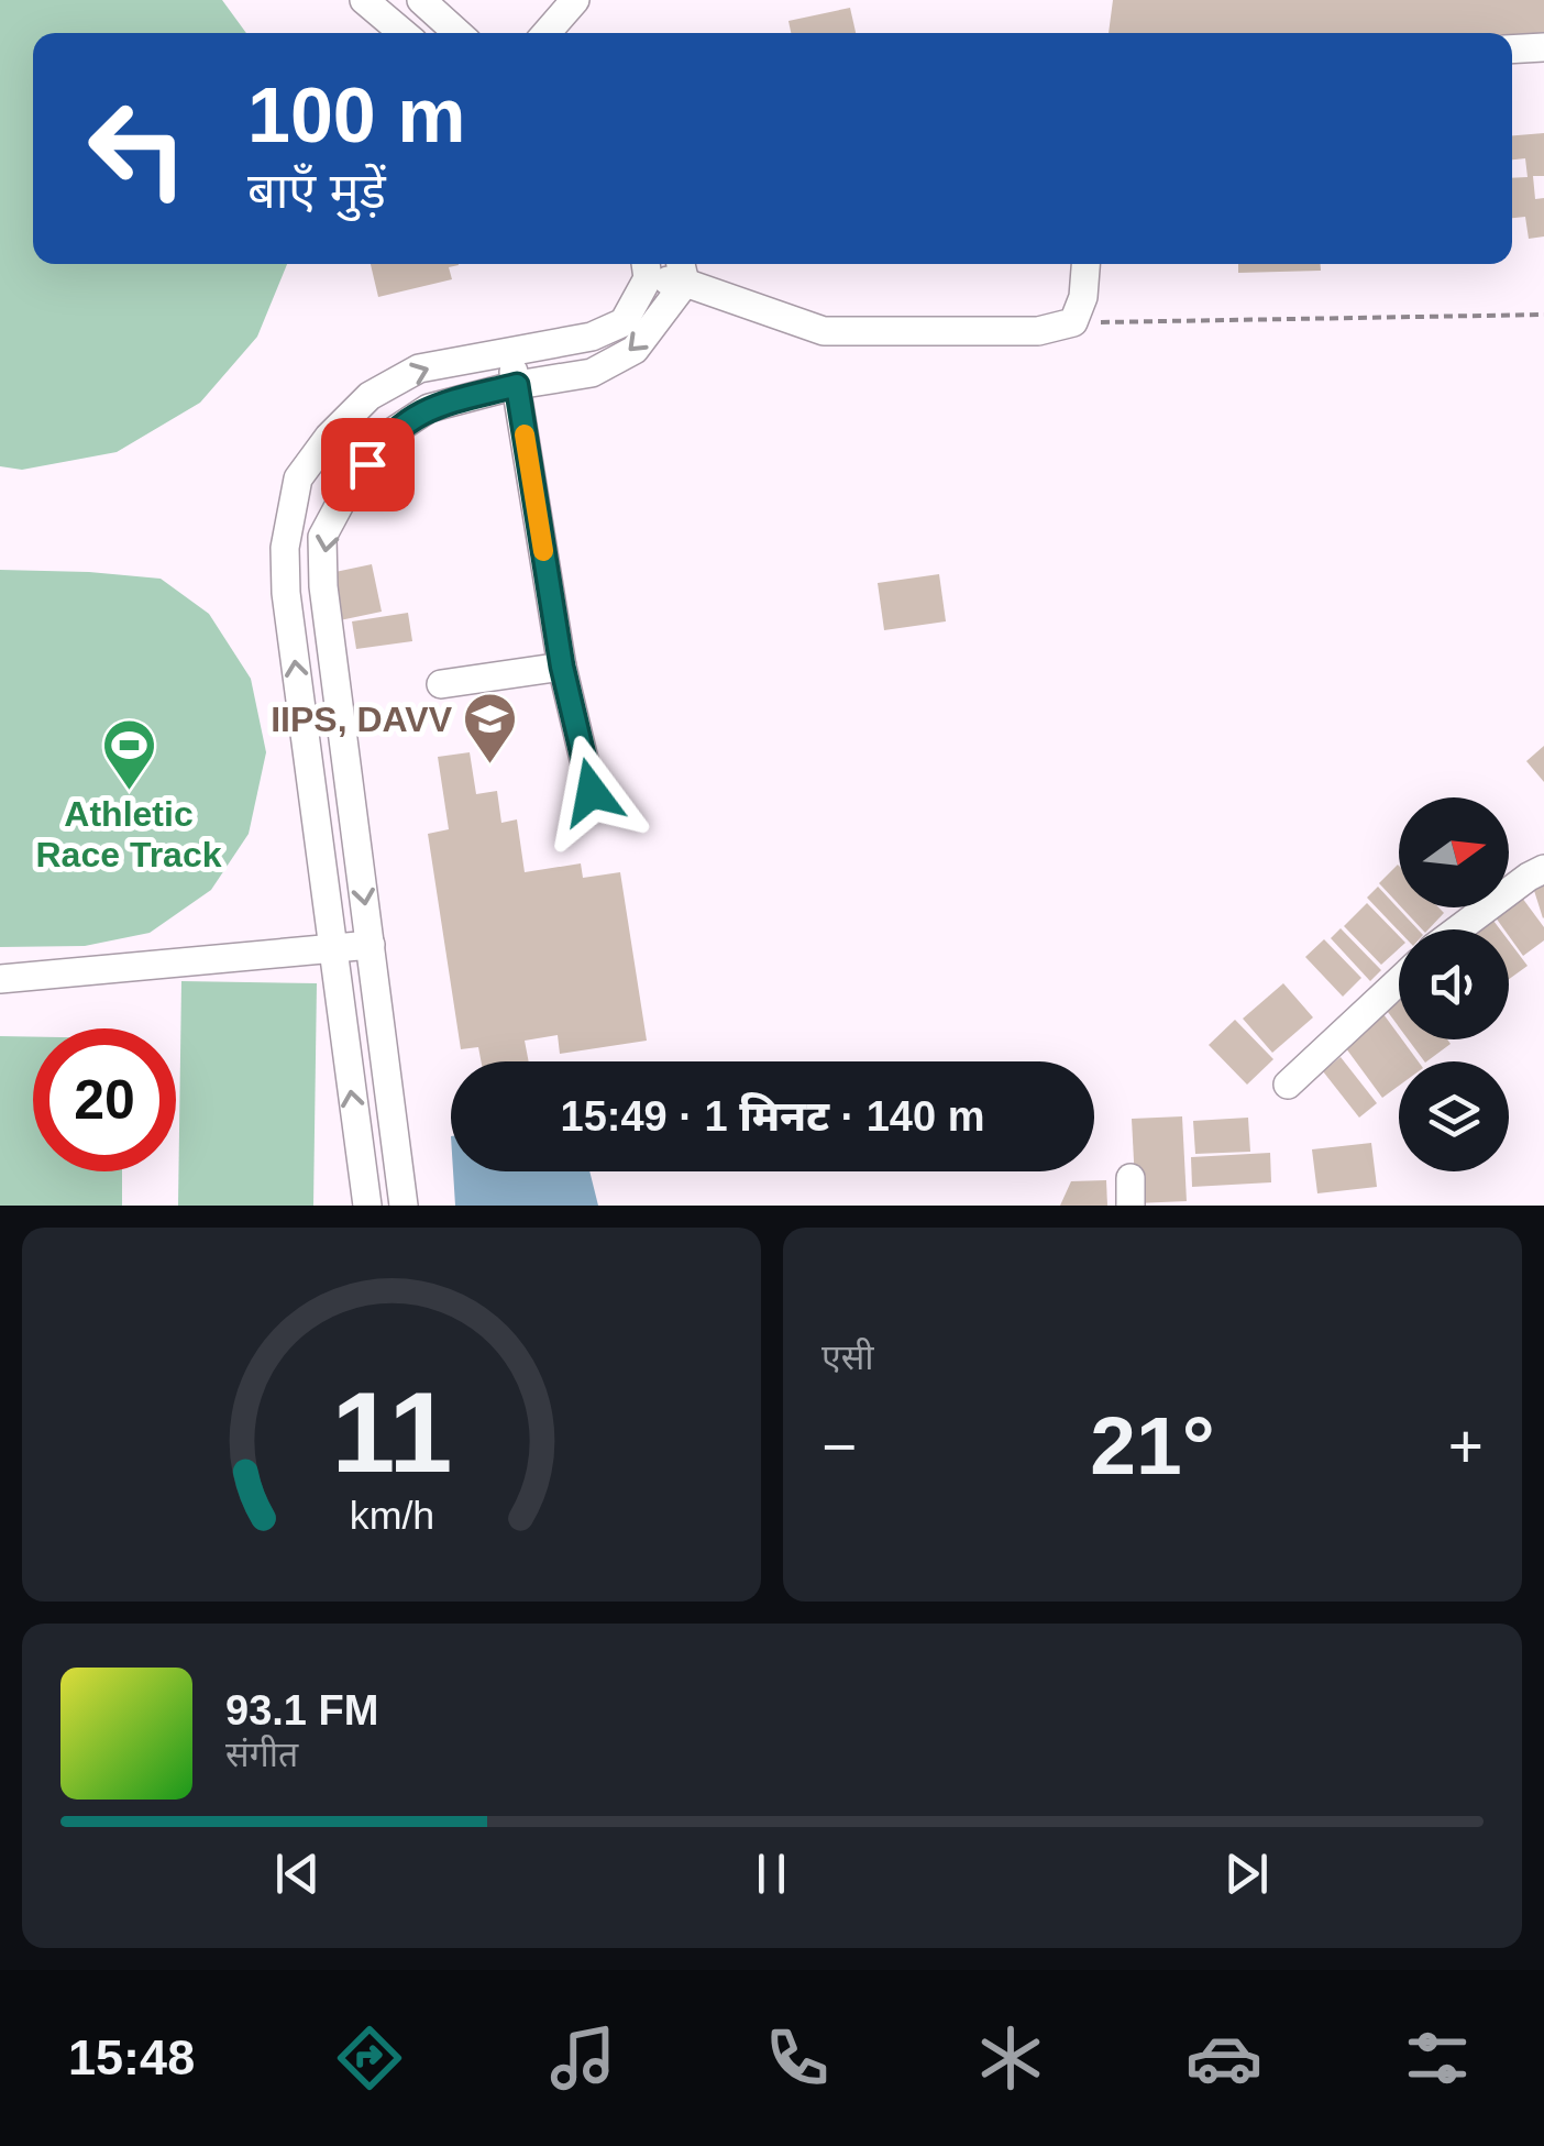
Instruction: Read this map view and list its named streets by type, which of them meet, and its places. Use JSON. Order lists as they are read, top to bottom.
{
  "places": {
    "school or university": ["IIPS, DAVV"],
    "sports": ["Athletic Race Track"]
  },
  "north": "right",
  "page": {
    "turn": ["100 m", "बाएँ मुड़ें"],
    "limit": "20",
    "trip": "15:49 · 1 मिनट · 140 m",
    "tile": "एसी",
    "heat": ["−", "21°", "+"],
    "song": ["93.1 FM", "संगीत"],
    "tabs": "15:48",
    "gauge": ["11", "km/h"]
  }
}
